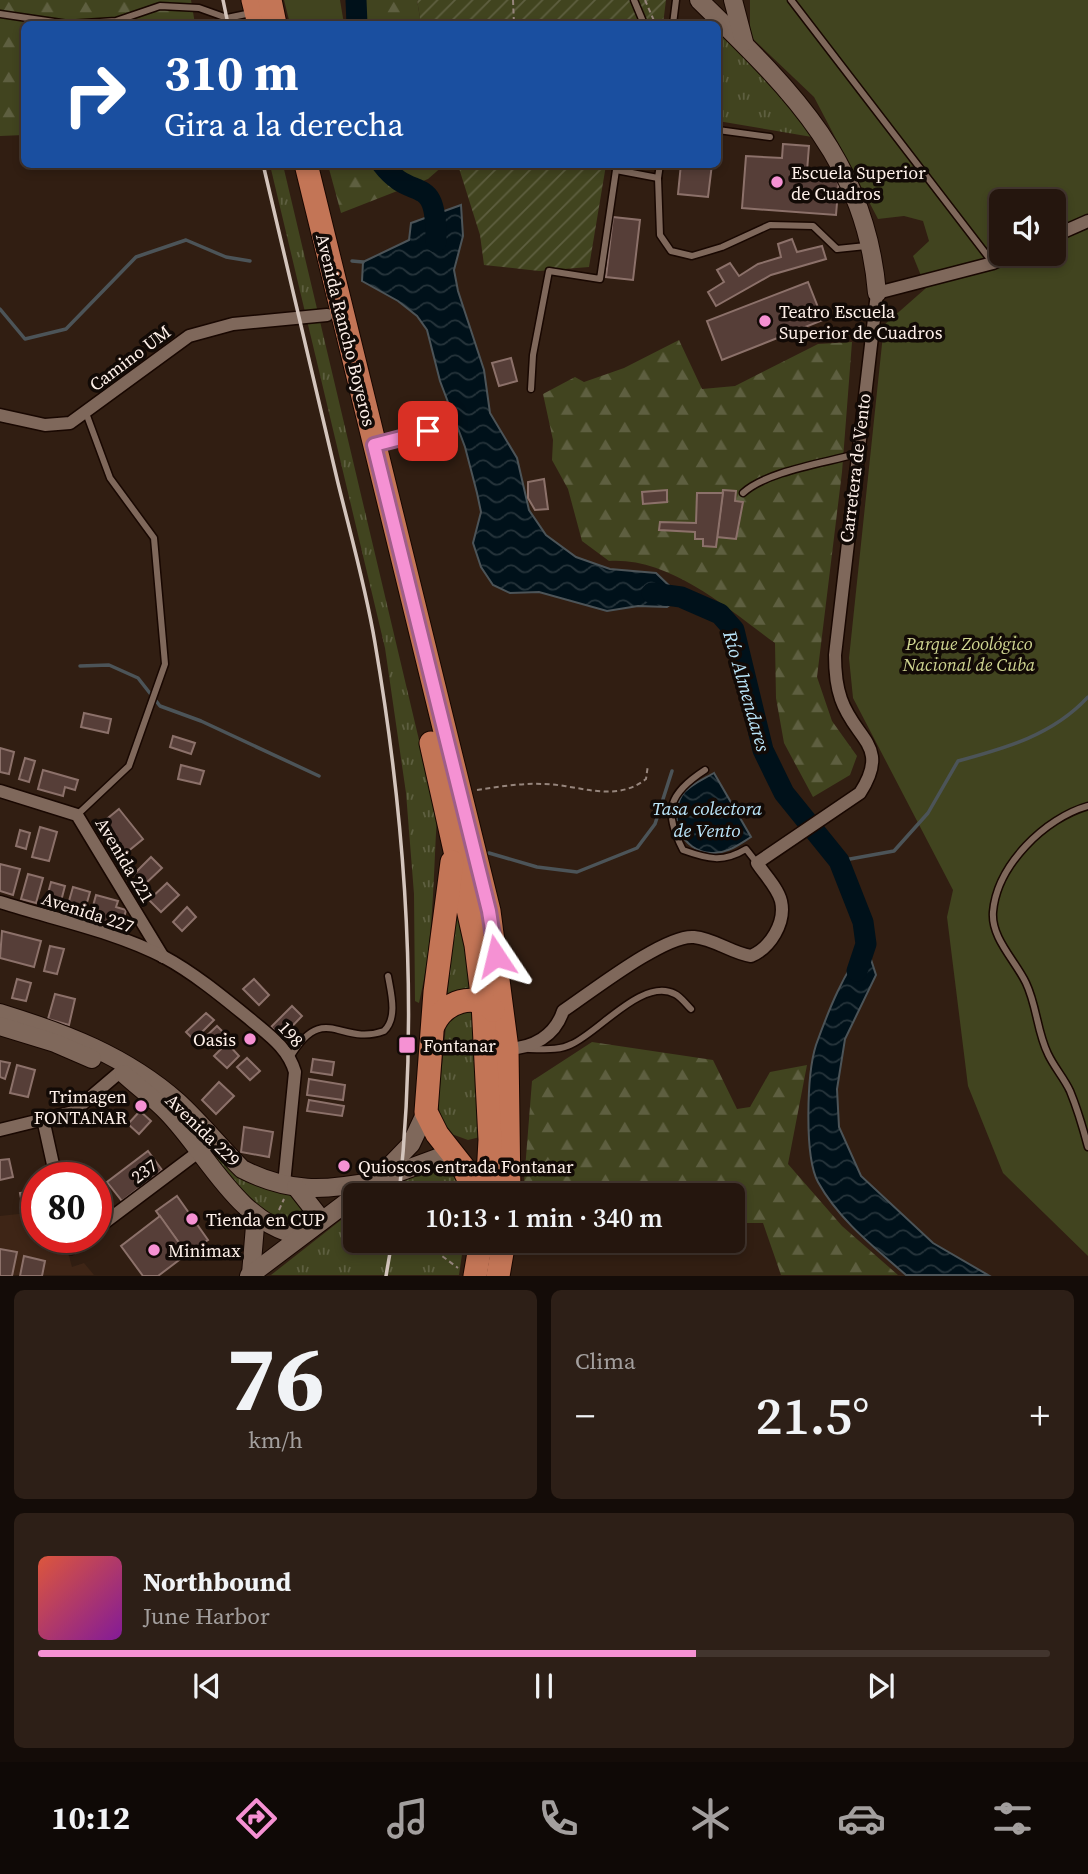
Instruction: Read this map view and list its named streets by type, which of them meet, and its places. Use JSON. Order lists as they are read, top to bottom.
{
  "streets": {
    "highway": ["Avenida Rancho Boyeros"],
    "street": [
      "Camino UM",
      "Carretera de Vento",
      "Avenida 221",
      "Avenida 227",
      "198",
      "Avenida 229",
      "237"
    ]
  },
  "crossings": [
    ["Avenida Rancho Boyeros", "Camino UM"],
    ["Avenida 221", "Avenida 227"],
    ["Avenida 221", "198"],
    ["Avenida 227", "198"],
    ["198", "Avenida 229"],
    ["Avenida 229", "237"]
  ],
  "water": ["Río Almendares", "Tasa colectora de Vento"],
  "parks": ["Parque Zoológico Nacional de Cuba"],
  "places": {
    "other": [
      "Escuela Superior de Cuadros",
      "Teatro Escuela Superior de Cuadros",
      "Oasis",
      "Trimagen FONTANAR",
      "Quioscos entrada Fontanar",
      "Tienda en CUP",
      "Minimax"
    ],
    "transit": ["Fontanar"]
  },
  "page": {
    "turn": ["310 m", "Gira a la derecha"],
    "limit": "80",
    "trip": "10:13 · 1 min · 340 m",
    "tile": [
      ["76", "km/h"],
      "Clima"
    ],
    "heat": ["−", "21.5°", "+"],
    "song": ["Northbound", "June Harbor"],
    "tabs": "10:12"
  }
}
